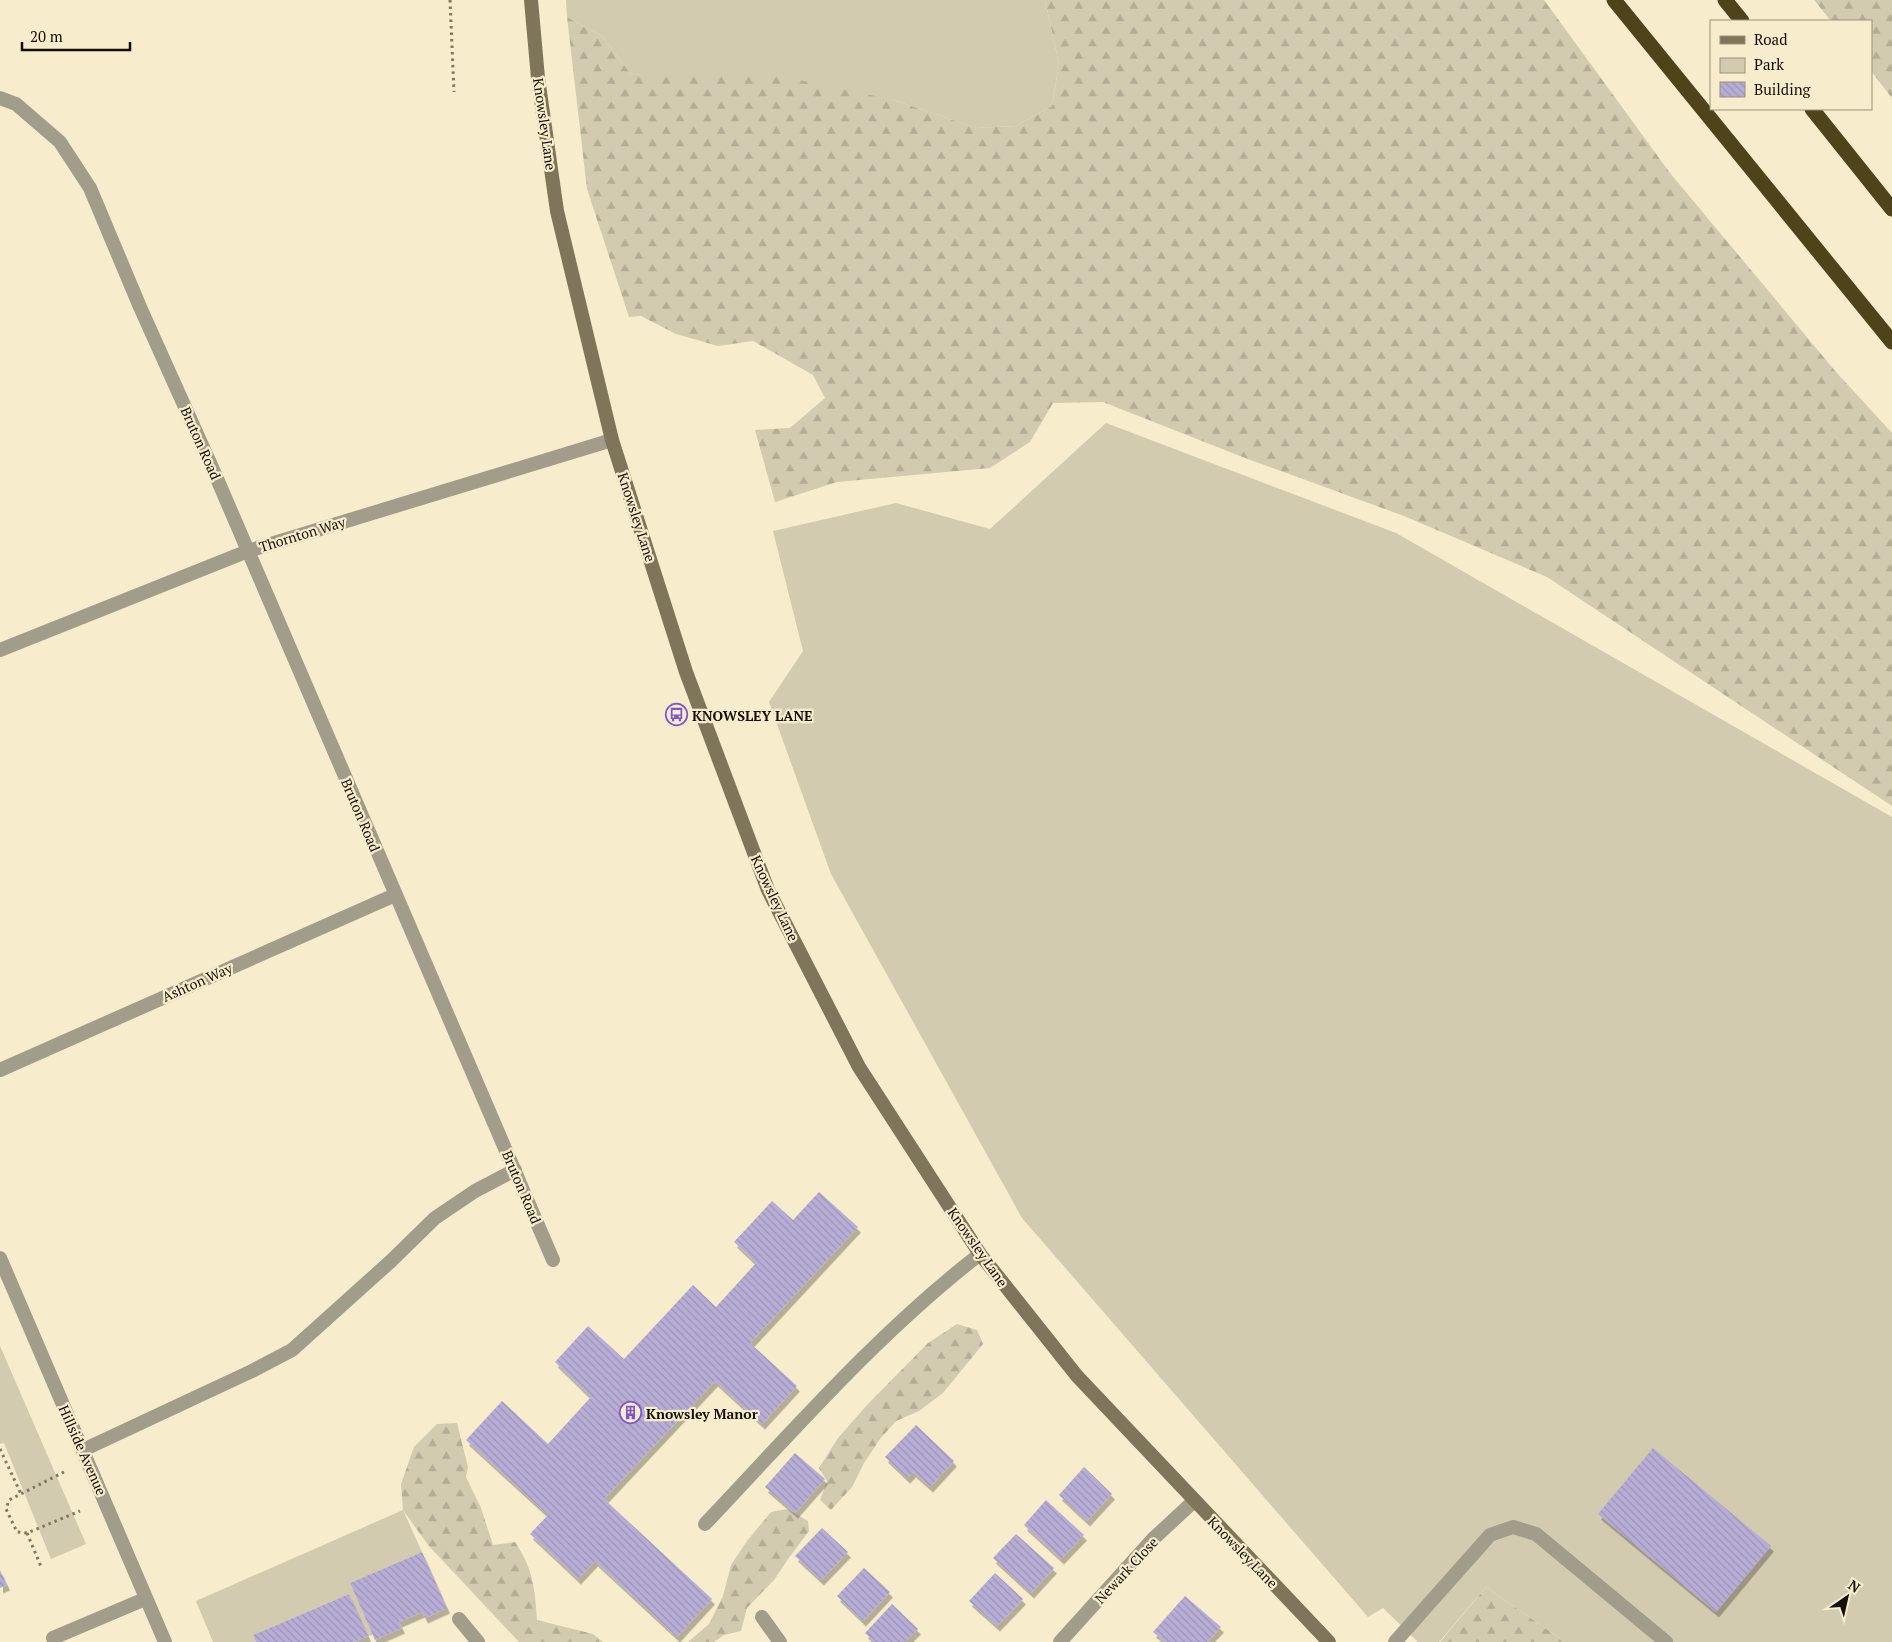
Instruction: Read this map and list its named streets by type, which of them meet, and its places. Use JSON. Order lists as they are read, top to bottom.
{
  "streets": {
    "main road": ["Knowsley Lane"],
    "street": [
      "Bruton Road",
      "Thornton Way",
      "Ashton Way",
      "Hillside Avenue",
      "Newark Close"
    ]
  },
  "crossings": [
    ["Knowsley Lane", "Thornton Way"],
    ["Knowsley Lane", "Newark Close"],
    ["Bruton Road", "Thornton Way"],
    ["Bruton Road", "Ashton Way"]
  ],
  "places": {
    "bus stop": ["KNOWSLEY LANE"],
    "building": ["Knowsley Manor"]
  },
  "legend": ["Road", "Park", "Building"],
  "scale_bar": "20 m",
  "north": "top right"
}
